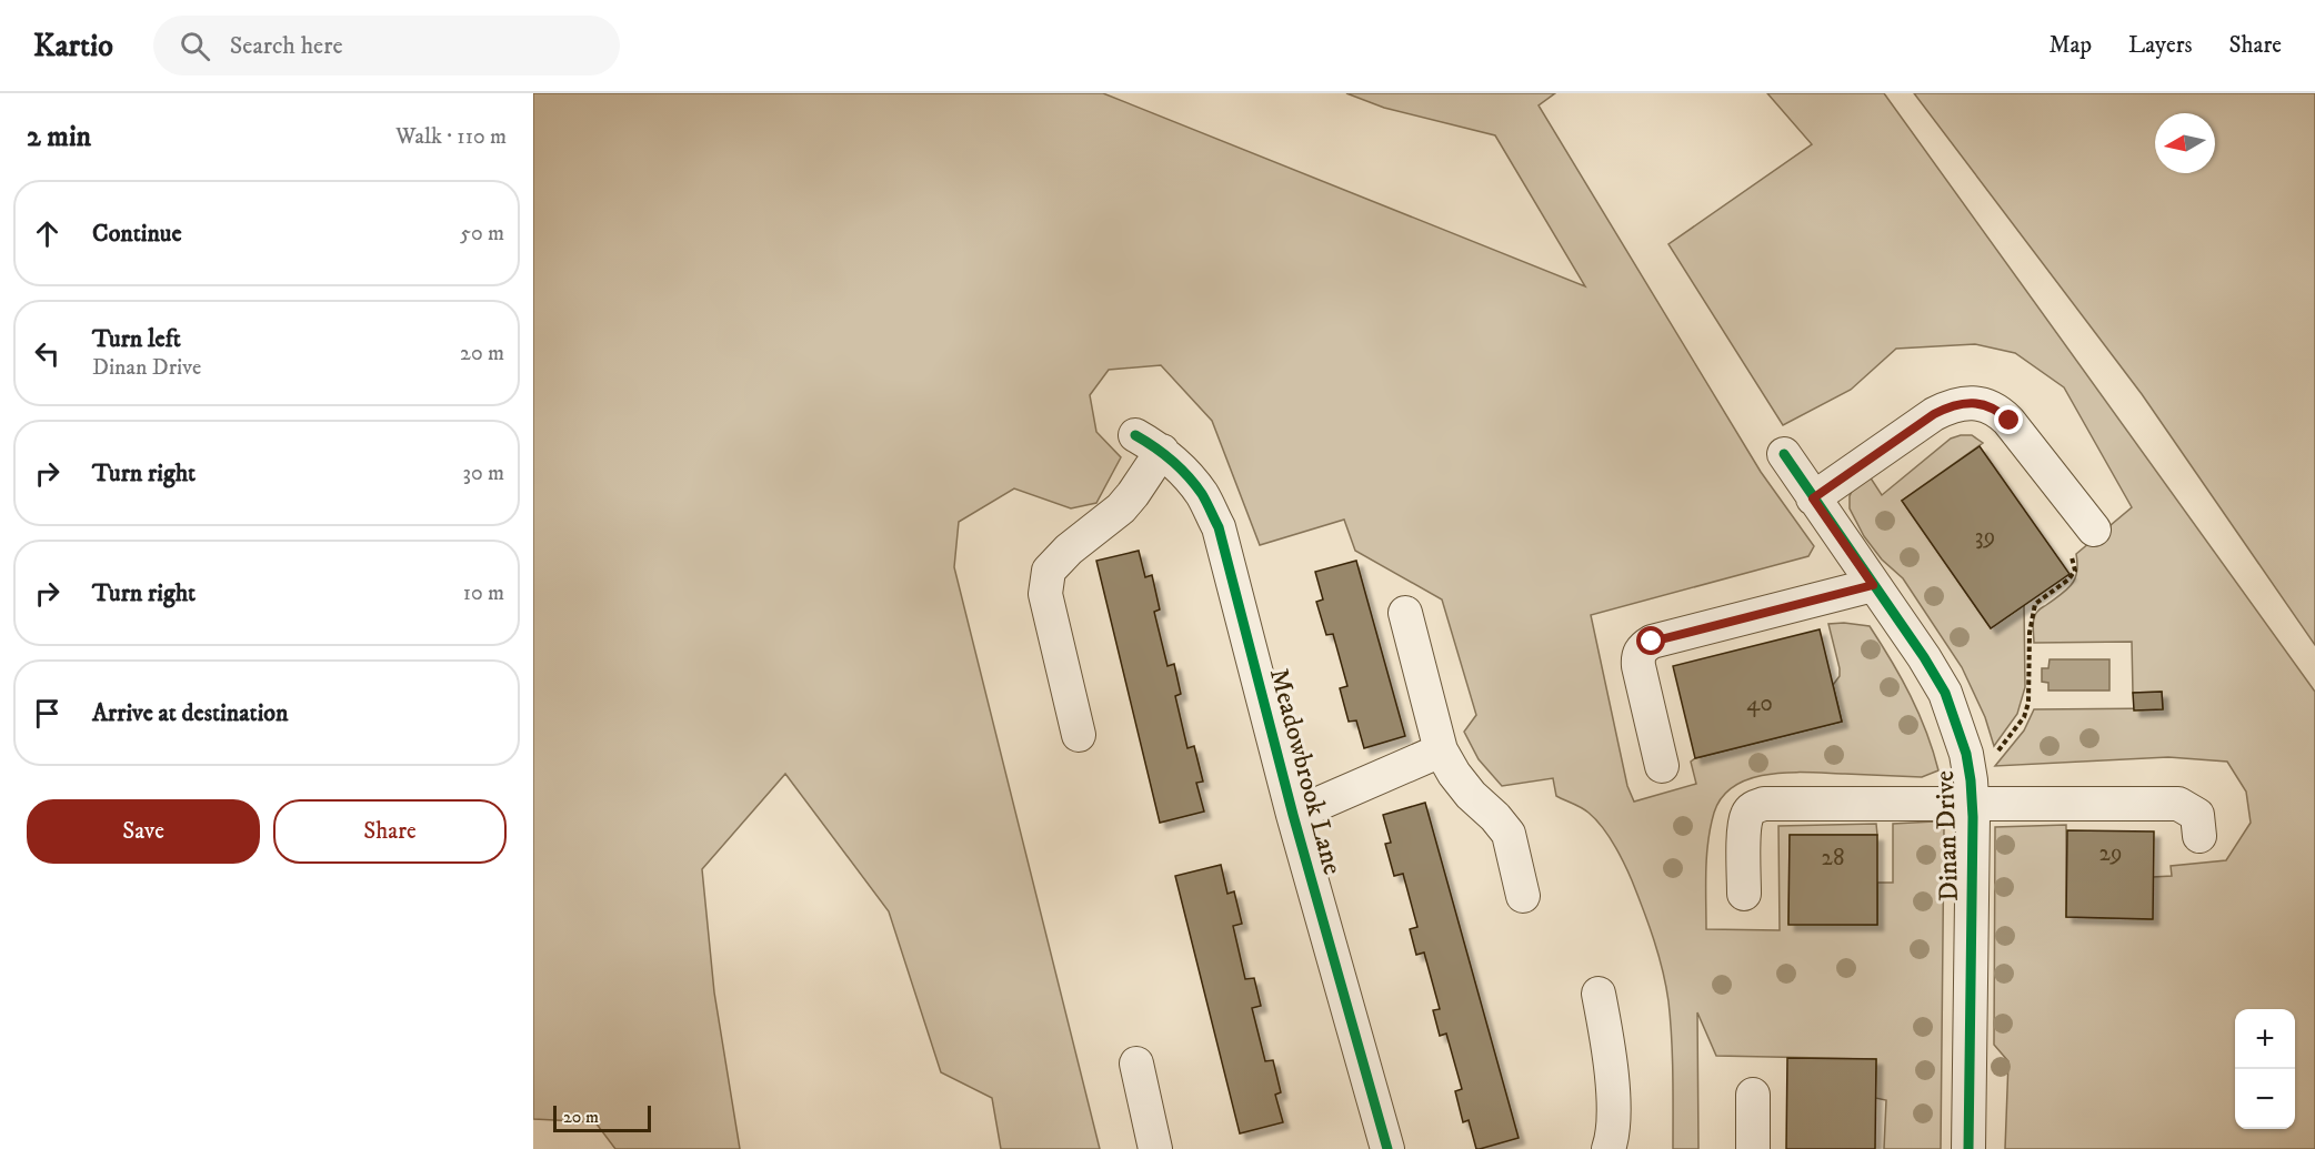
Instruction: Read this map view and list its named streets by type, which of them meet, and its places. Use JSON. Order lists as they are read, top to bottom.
{
  "streets": {
    "street": ["Meadowbrook Lane", "Dinan Drive"]
  },
  "house_numbers": [
    "39",
    "40",
    "29",
    "28"
  ],
  "scale_bar": "20 m",
  "north": "left",
  "page": {
    "header": "Kartio",
    "search": "Search here",
    "nav": ["Map", "Layers", "Share"],
    "heading": ["2 min", "Walk · 110 m"],
    "list": [
      ["Continue", "50 m"],
      ["Turn left", "Dinan Drive", "20 m"],
      ["Turn right", "30 m"],
      ["Turn right", "10 m"],
      "Arrive at destination"
    ],
    "buttons": ["Save", "Share"],
    "map_buttons": ["+", "−"],
    "scale": "20 m"
  }
}
